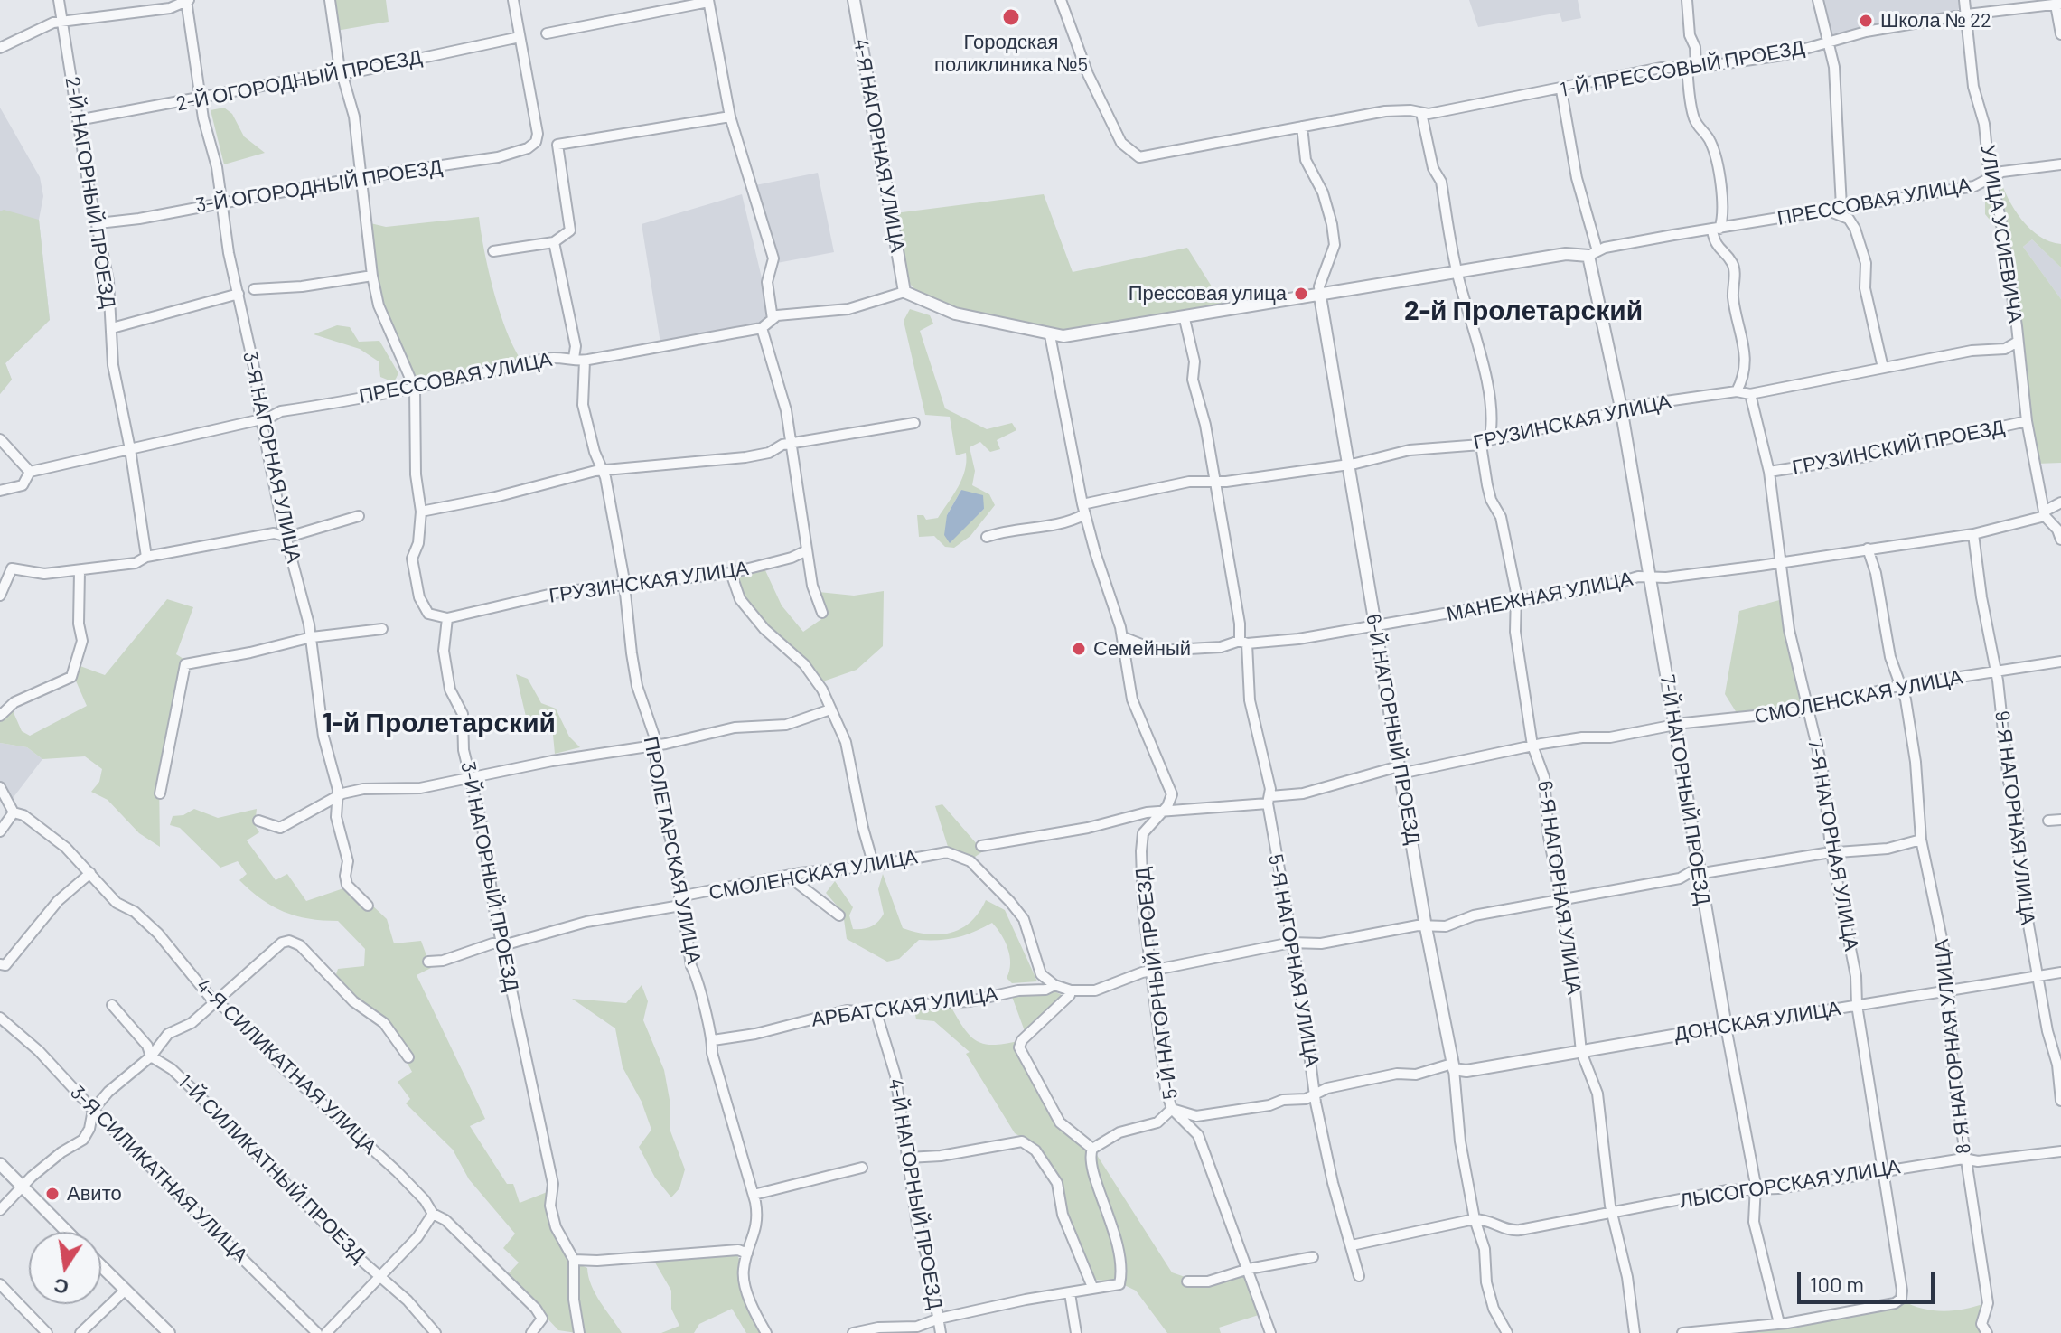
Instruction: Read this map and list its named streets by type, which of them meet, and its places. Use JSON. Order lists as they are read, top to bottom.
{
  "streets": {
    "street": [
      "1-Й ПРЕССОВЫЙ ПРОЕЗД",
      "2-Й ОГОРОДНЫЙ ПРОЕЗД",
      "4-Я НАГОРНАЯ УЛИЦА",
      "3-Й ОГОРОДНЫЙ ПРОЕЗД",
      "2-Й НАГОРНЫЙ ПРОЕЗД",
      "ПРЕССОВАЯ УЛИЦА",
      "УЛИЦА УСИЕВИЧА",
      "ГРУЗИНСКАЯ УЛИЦА",
      "ГРУЗИНСКИЙ ПРОЕЗД",
      "3-Я НАГОРНАЯ УЛИЦА",
      "МАНЕЖНАЯ УЛИЦА",
      "СМОЛЕНСКАЯ УЛИЦА",
      "6-Й НАГОРНЫЙ ПРОЕЗД",
      "7-Й НАГОРНЫЙ ПРОЕЗД",
      "9-Я НАГОРНАЯ УЛИЦА",
      "7-Я НАГОРНАЯ УЛИЦА",
      "ПРОЛЕТАРСКАЯ УЛИЦА",
      "3-Й НАГОРНЫЙ ПРОЕЗД",
      "6-Я НАГОРНАЯ УЛИЦА",
      "5-Я НАГОРНАЯ УЛИЦА",
      "5-Й НАГОРНЫЙ ПРОЕЗД",
      "АРБАТСКАЯ УЛИЦА",
      "ДОНСКАЯ УЛИЦА",
      "8-Я НАГОРНАЯ УЛИЦА",
      "4-Я СИЛИКАТНАЯ УЛИЦА",
      "1-Й СИЛИКАТНЫЙ ПРОЕЗД",
      "3-Я СИЛИКАТНАЯ УЛИЦА",
      "ЛЫСОГОРСКАЯ УЛИЦА",
      "4-Й НАГОРНЫЙ ПРОЕЗД"
    ]
  },
  "crossings": [
    ["1-Й ПРЕССОВЫЙ ПРОЕЗД", "УЛИЦА УСИЕВИЧА"],
    ["1-Й ПРЕССОВЫЙ ПРОЕЗД", "6-Й НАГОРНЫЙ ПРОЕЗД"],
    ["1-Й ПРЕССОВЫЙ ПРОЕЗД", "7-Й НАГОРНЫЙ ПРОЕЗД"],
    ["1-Й ПРЕССОВЫЙ ПРОЕЗД", "6-Я НАГОРНАЯ УЛИЦА"],
    ["2-Й ОГОРОДНЫЙ ПРОЕЗД", "3-Й ОГОРОДНЫЙ ПРОЕЗД"],
    ["2-Й ОГОРОДНЫЙ ПРОЕЗД", "2-Й НАГОРНЫЙ ПРОЕЗД"],
    ["2-Й ОГОРОДНЫЙ ПРОЕЗД", "3-Я НАГОРНАЯ УЛИЦА"],
    ["4-Я НАГОРНАЯ УЛИЦА", "ПРЕССОВАЯ УЛИЦА"],
    ["3-Й ОГОРОДНЫЙ ПРОЕЗД", "2-Й НАГОРНЫЙ ПРОЕЗД"],
    ["3-Й ОГОРОДНЫЙ ПРОЕЗД", "3-Я НАГОРНАЯ УЛИЦА"],
    ["2-Й НАГОРНЫЙ ПРОЕЗД", "ПРЕССОВАЯ УЛИЦА"],
    ["ПРЕССОВАЯ УЛИЦА", "УЛИЦА УСИЕВИЧА"],
    ["ПРЕССОВАЯ УЛИЦА", "3-Я НАГОРНАЯ УЛИЦА"],
    ["ПРЕССОВАЯ УЛИЦА", "6-Й НАГОРНЫЙ ПРОЕЗД"],
    ["ПРЕССОВАЯ УЛИЦА", "7-Й НАГОРНЫЙ ПРОЕЗД"],
    ["ПРЕССОВАЯ УЛИЦА", "ПРОЛЕТАРСКАЯ УЛИЦА"],
    ["ПРЕССОВАЯ УЛИЦА", "6-Я НАГОРНАЯ УЛИЦА"],
    ["ПРЕССОВАЯ УЛИЦА", "5-Я НАГОРНАЯ УЛИЦА"],
    ["ПРЕССОВАЯ УЛИЦА", "5-Й НАГОРНЫЙ ПРОЕЗД"],
    ["УЛИЦА УСИЕВИЧА", "ГРУЗИНСКАЯ УЛИЦА"],
    ["УЛИЦА УСИЕВИЧА", "ГРУЗИНСКИЙ ПРОЕЗД"],
    ["УЛИЦА УСИЕВИЧА", "МАНЕЖНАЯ УЛИЦА"],
    ["ГРУЗИНСКАЯ УЛИЦА", "6-Й НАГОРНЫЙ ПРОЕЗД"],
    ["ГРУЗИНСКАЯ УЛИЦА", "7-Й НАГОРНЫЙ ПРОЕЗД"],
    ["ГРУЗИНСКАЯ УЛИЦА", "7-Я НАГОРНАЯ УЛИЦА"],
    ["ГРУЗИНСКАЯ УЛИЦА", "ПРОЛЕТАРСКАЯ УЛИЦА"],
    ["ГРУЗИНСКАЯ УЛИЦА", "3-Й НАГОРНЫЙ ПРОЕЗД"],
    ["ГРУЗИНСКАЯ УЛИЦА", "6-Я НАГОРНАЯ УЛИЦА"],
    ["ГРУЗИНСКАЯ УЛИЦА", "5-Я НАГОРНАЯ УЛИЦА"],
    ["ГРУЗИНСКАЯ УЛИЦА", "5-Й НАГОРНЫЙ ПРОЕЗД"],
    ["ГРУЗИНСКИЙ ПРОЕЗД", "7-Я НАГОРНАЯ УЛИЦА"],
    ["МАНЕЖНАЯ УЛИЦА", "6-Й НАГОРНЫЙ ПРОЕЗД"],
    ["МАНЕЖНАЯ УЛИЦА", "7-Й НАГОРНЫЙ ПРОЕЗД"],
    ["МАНЕЖНАЯ УЛИЦА", "9-Я НАГОРНАЯ УЛИЦА"],
    ["МАНЕЖНАЯ УЛИЦА", "7-Я НАГОРНАЯ УЛИЦА"],
    ["МАНЕЖНАЯ УЛИЦА", "6-Я НАГОРНАЯ УЛИЦА"],
    ["МАНЕЖНАЯ УЛИЦА", "5-Я НАГОРНАЯ УЛИЦА"],
    ["МАНЕЖНАЯ УЛИЦА", "5-Й НАГОРНЫЙ ПРОЕЗД"],
    ["МАНЕЖНАЯ УЛИЦА", "8-Я НАГОРНАЯ УЛИЦА"],
    ["СМОЛЕНСКАЯ УЛИЦА", "6-Й НАГОРНЫЙ ПРОЕЗД"],
    ["СМОЛЕНСКАЯ УЛИЦА", "7-Й НАГОРНЫЙ ПРОЕЗД"],
    ["СМОЛЕНСКАЯ УЛИЦА", "9-Я НАГОРНАЯ УЛИЦА"],
    ["СМОЛЕНСКАЯ УЛИЦА", "7-Я НАГОРНАЯ УЛИЦА"],
    ["СМОЛЕНСКАЯ УЛИЦА", "ПРОЛЕТАРСКАЯ УЛИЦА"],
    ["СМОЛЕНСКАЯ УЛИЦА", "3-Й НАГОРНЫЙ ПРОЕЗД"],
    ["СМОЛЕНСКАЯ УЛИЦА", "6-Я НАГОРНАЯ УЛИЦА"],
    ["СМОЛЕНСКАЯ УЛИЦА", "5-Я НАГОРНАЯ УЛИЦА"],
    ["СМОЛЕНСКАЯ УЛИЦА", "5-Й НАГОРНЫЙ ПРОЕЗД"],
    ["СМОЛЕНСКАЯ УЛИЦА", "АРБАТСКАЯ УЛИЦА"],
    ["СМОЛЕНСКАЯ УЛИЦА", "8-Я НАГОРНАЯ УЛИЦА"],
    ["6-Й НАГОРНЫЙ ПРОЕЗД", "ДОНСКАЯ УЛИЦА"],
    ["6-Й НАГОРНЫЙ ПРОЕЗД", "ЛЫСОГОРСКАЯ УЛИЦА"],
    ["7-Й НАГОРНЫЙ ПРОЕЗД", "7-Я НАГОРНАЯ УЛИЦА"],
    ["7-Й НАГОРНЫЙ ПРОЕЗД", "ДОНСКАЯ УЛИЦА"],
    ["7-Й НАГОРНЫЙ ПРОЕЗД", "ЛЫСОГОРСКАЯ УЛИЦА"],
    ["9-Я НАГОРНАЯ УЛИЦА", "ДОНСКАЯ УЛИЦА"],
    ["7-Я НАГОРНАЯ УЛИЦА", "ДОНСКАЯ УЛИЦА"],
    ["7-Я НАГОРНАЯ УЛИЦА", "ЛЫСОГОРСКАЯ УЛИЦА"],
    ["ПРОЛЕТАРСКАЯ УЛИЦА", "АРБАТСКАЯ УЛИЦА"],
    ["6-Я НАГОРНАЯ УЛИЦА", "ДОНСКАЯ УЛИЦА"],
    ["6-Я НАГОРНАЯ УЛИЦА", "ЛЫСОГОРСКАЯ УЛИЦА"],
    ["5-Я НАГОРНАЯ УЛИЦА", "ДОНСКАЯ УЛИЦА"],
    ["5-Й НАГОРНЫЙ ПРОЕЗД", "ДОНСКАЯ УЛИЦА"],
    ["АРБАТСКАЯ УЛИЦА", "4-Й НАГОРНЫЙ ПРОЕЗД"],
    ["ДОНСКАЯ УЛИЦА", "8-Я НАГОРНАЯ УЛИЦА"],
    ["8-Я НАГОРНАЯ УЛИЦА", "ЛЫСОГОРСКАЯ УЛИЦА"]
  ],
  "districts": ["2-й Пролетарский", "1-й Пролетарский"],
  "places": [
    "Городская поликлиника №5",
    "Школа № 22",
    "Прессовая улица",
    "Семейный",
    "Авито"
  ],
  "scale_bar": "100 m",
  "north": "bottom"
}
